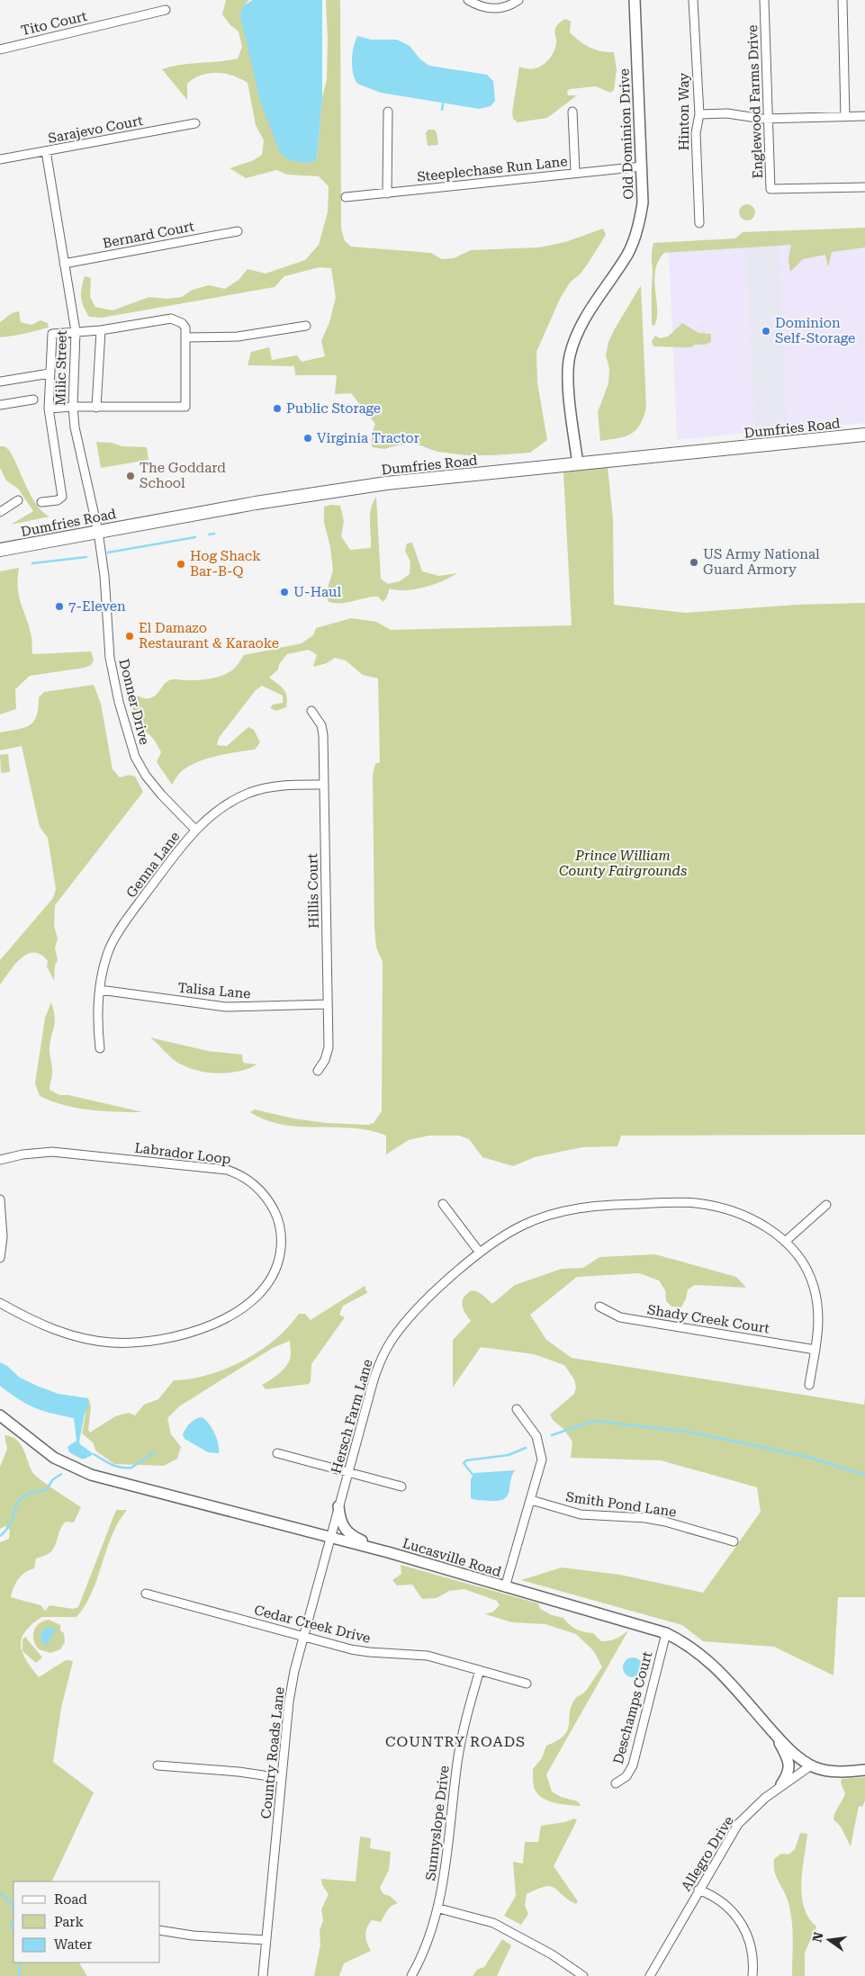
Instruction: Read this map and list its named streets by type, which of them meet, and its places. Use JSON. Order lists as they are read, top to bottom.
{
  "streets": {
    "main road": ["Dumfries Road"],
    "street": [
      "Tito Court",
      "Englewood Farms Drive",
      "Hinton Way",
      "Sarajevo Court",
      "Old Dominion Drive",
      "Steeplechase Run Lane",
      "Bernard Court",
      "Milic Street",
      "Donner Drive",
      "Genna Lane",
      "Hillis Court",
      "Talisa Lane",
      "Labrador Loop",
      "Shady Creek Court",
      "Hersch Farm Lane",
      "Smith Pond Lane",
      "Lucasville Road",
      "Cedar Creek Drive",
      "Deschamps Court",
      "Country Roads Lane",
      "Sunnyslope Drive",
      "Allegro Drive"
    ]
  },
  "crossings": [
    ["Sarajevo Court", "Milic Street"],
    ["Old Dominion Drive", "Steeplechase Run Lane"],
    ["Old Dominion Drive", "Dumfries Road"],
    ["Bernard Court", "Milic Street"],
    ["Milic Street", "Dumfries Road"],
    ["Milic Street", "Donner Drive"],
    ["Dumfries Road", "Donner Drive"],
    ["Donner Drive", "Genna Lane"],
    ["Genna Lane", "Hillis Court"],
    ["Genna Lane", "Talisa Lane"],
    ["Hillis Court", "Talisa Lane"],
    ["Shady Creek Court", "Hersch Farm Lane"],
    ["Hersch Farm Lane", "Lucasville Road"],
    ["Hersch Farm Lane", "Country Roads Lane"],
    ["Lucasville Road", "Deschamps Court"],
    ["Lucasville Road", "Country Roads Lane"],
    ["Lucasville Road", "Allegro Drive"],
    ["Cedar Creek Drive", "Country Roads Lane"],
    ["Cedar Creek Drive", "Sunnyslope Drive"]
  ],
  "districts": ["COUNTRY ROADS"],
  "parks": ["Prince William County Fairgrounds"],
  "places": [
    "Dominion Self-Storage",
    "Public Storage",
    "Virginia Tractor",
    "The Goddard School",
    "US Army National Guard Armory",
    "Hog Shack Bar-B-Q",
    "U-Haul",
    "7-Eleven",
    "El Damazo Restaurant & Karaoke"
  ],
  "legend": ["Road", "Park", "Water"],
  "north": "left"
}
